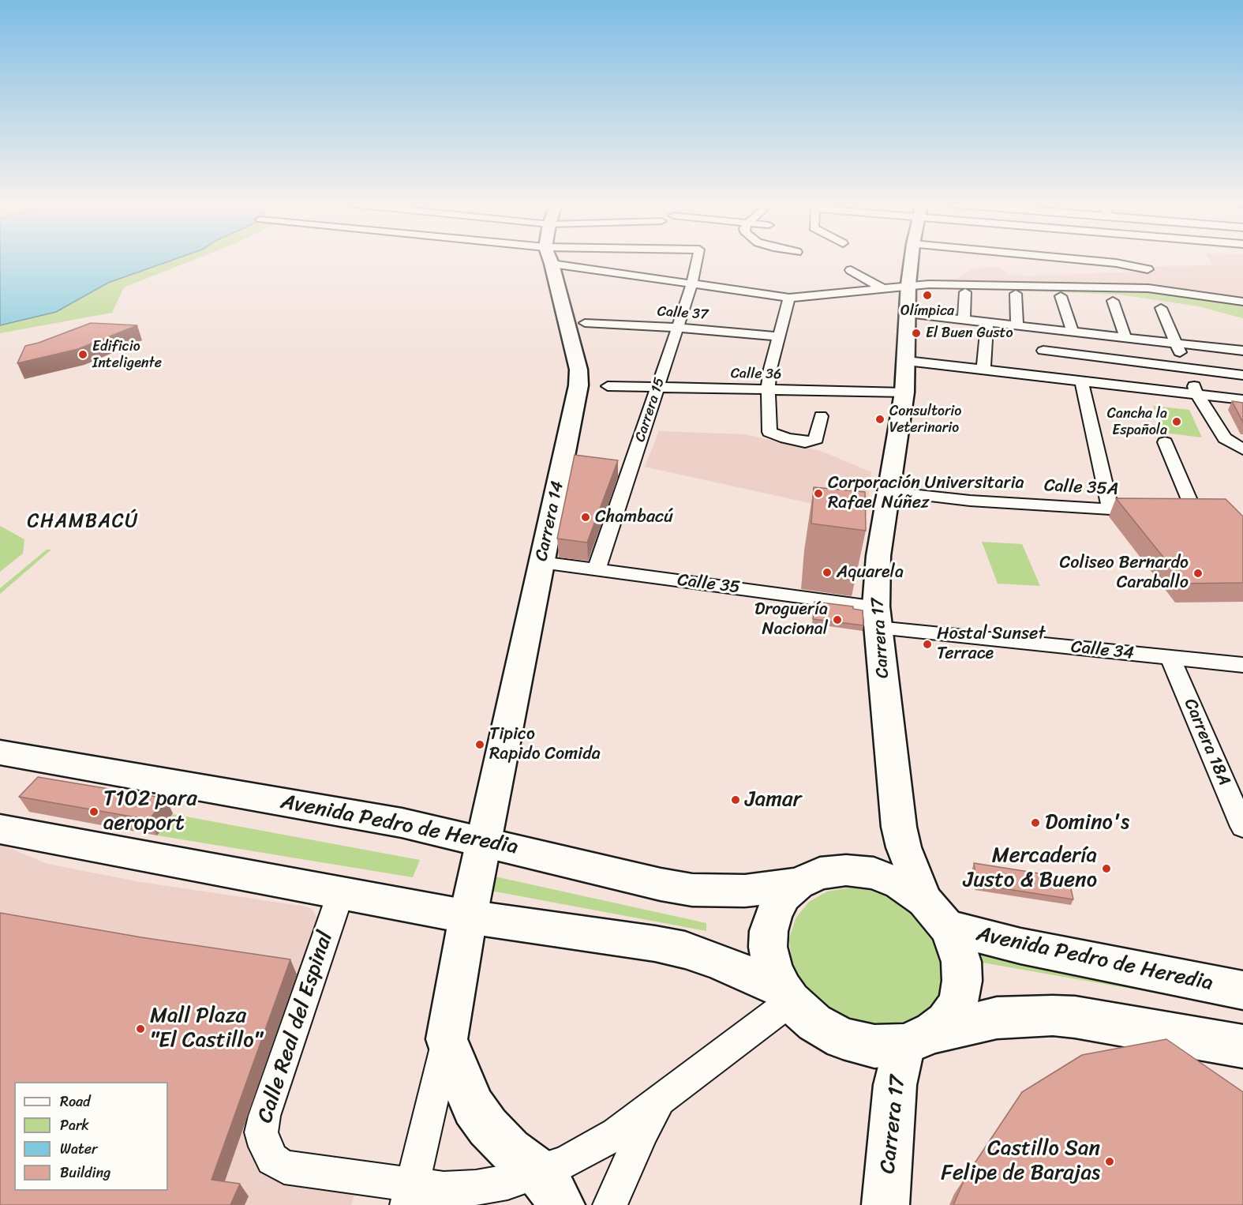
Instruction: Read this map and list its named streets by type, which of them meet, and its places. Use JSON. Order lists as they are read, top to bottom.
{
  "streets": {
    "main road": ["Carrera 14", "Carrera 17", "Avenida Pedro de Heredia"],
    "street": [
      "Calle 37",
      "Calle 36",
      "Carrera 15",
      "Calle 35A",
      "Calle 35",
      "Calle 34",
      "Carrera 18A",
      "Calle Real del Espinal"
    ]
  },
  "crossings": [
    ["Calle 37", "Carrera 15"],
    ["Calle 36", "Carrera 15"],
    ["Calle 36", "Carrera 17"],
    ["Carrera 15", "Calle 35"],
    ["Calle 35A", "Carrera 17"],
    ["Carrera 14", "Calle 35"],
    ["Carrera 14", "Avenida Pedro de Heredia"],
    ["Calle 35", "Carrera 17"],
    ["Calle 35", "Calle 34"],
    ["Carrera 17", "Calle 34"],
    ["Carrera 17", "Avenida Pedro de Heredia"],
    ["Calle 34", "Carrera 18A"]
  ],
  "districts": ["CHAMBACÚ"],
  "places": [
    "Olímpica",
    "El Buen Gusto",
    "Edificio Inteligente",
    "Consultorio Veterinario",
    "Cancha la Española",
    "Corporación Universitaria Rafael Núñez",
    "Chambacú",
    "Aquarela",
    "Coliseo Bernardo Caraballo",
    "Droguería Nacional",
    "Hostal Sunset Terrace",
    "Tipico Rapido Comida",
    "Jamar",
    "T102 para aeroport",
    "Domino's",
    "Mercadería Justo & Bueno",
    "Mall Plaza \"El Castillo\"",
    "Castillo San Felipe de Barajas"
  ],
  "legend": [
    "Road",
    "Park",
    "Water",
    "Building"
  ]
}
